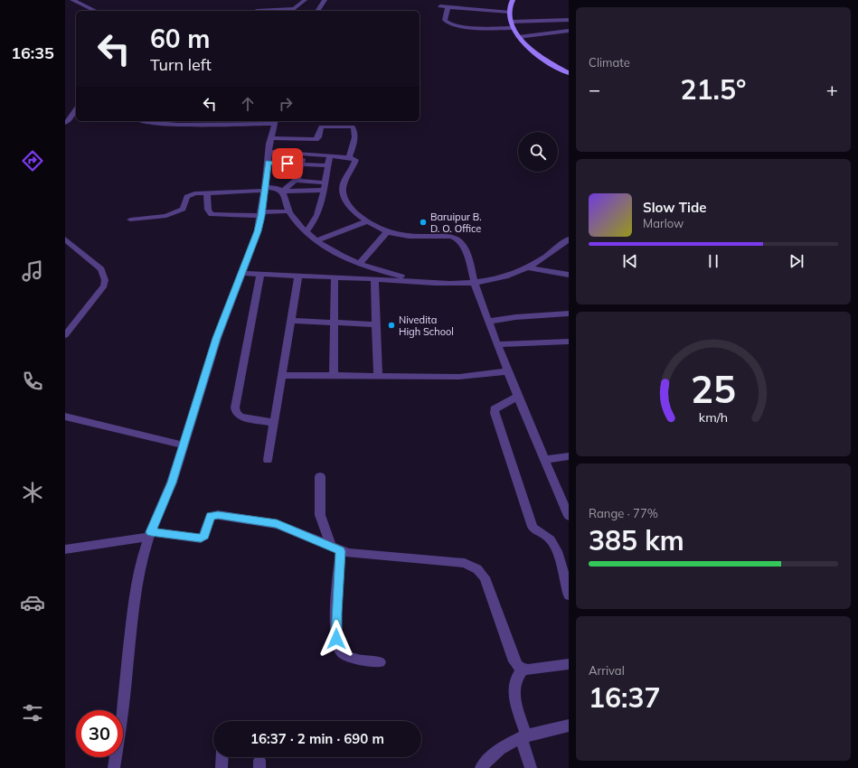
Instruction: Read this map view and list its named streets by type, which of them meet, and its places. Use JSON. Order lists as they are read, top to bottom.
{
  "places": ["Baruipur B. D. O. Office", "Nivedita High School"],
  "page": {
    "tabs": "16:35",
    "tile": [
      "Climate",
      ["Range · 77%", "385 km"],
      ["Arrival", "16:37"]
    ],
    "turn": ["60 m", "Turn left"],
    "heat": ["−", "21.5°", "+"],
    "song": ["Slow Tide", "Marlow"],
    "limit": "30",
    "trip": "16:37 · 2 min · 690 m",
    "gauge": ["25", "km/h"]
  }
}
